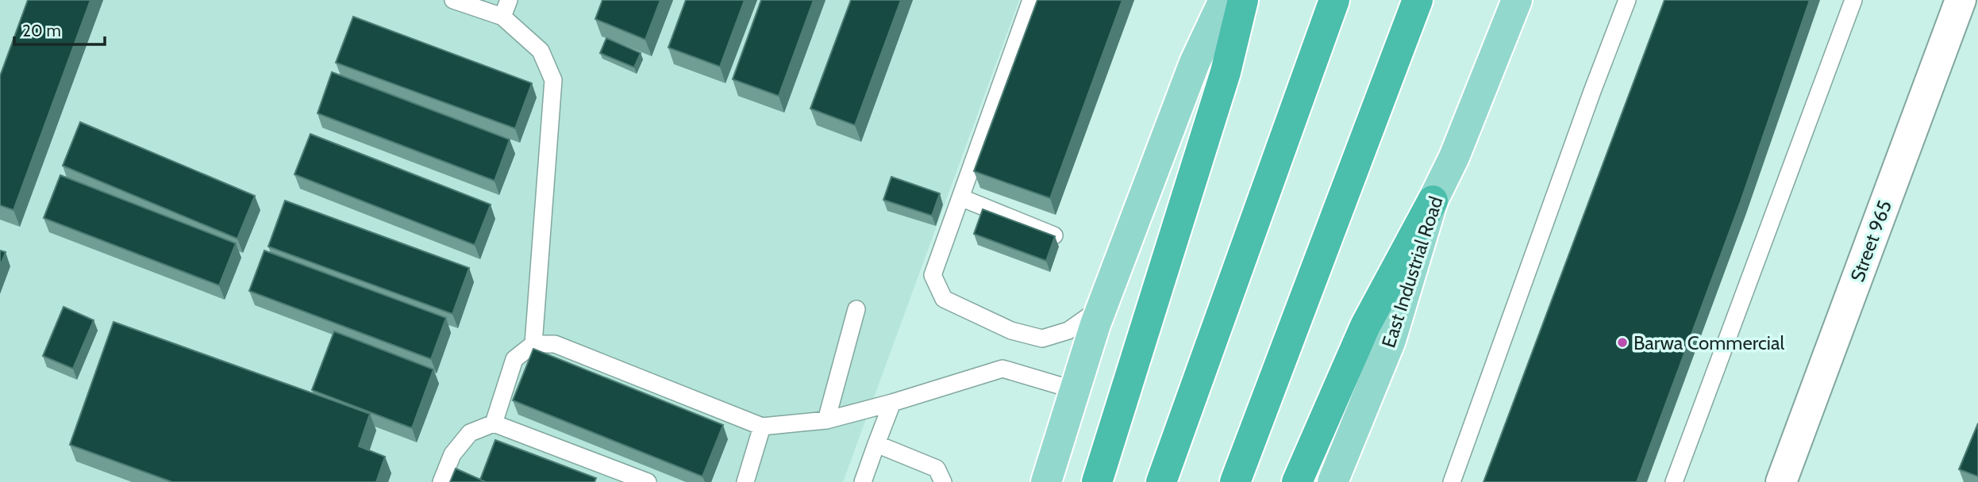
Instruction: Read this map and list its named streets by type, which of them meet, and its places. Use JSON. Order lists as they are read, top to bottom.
{
  "streets": {
    "main road": ["East Industrial Road"],
    "street": ["Street 965"]
  },
  "places": ["Barwa Commercial"],
  "scale_bar": "20 m"
}
